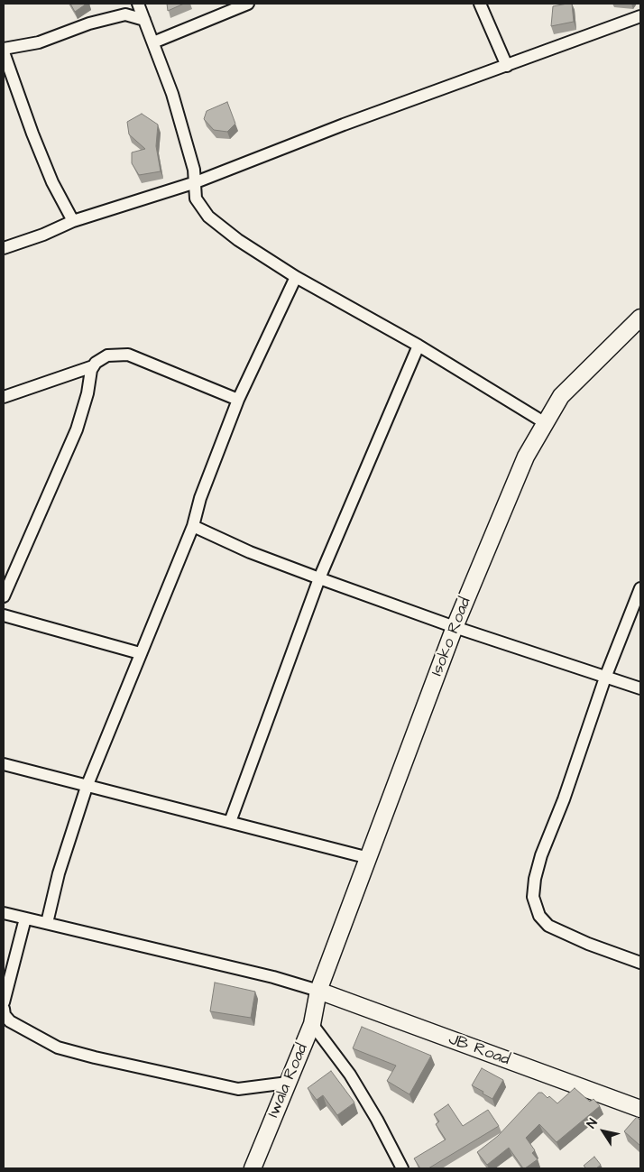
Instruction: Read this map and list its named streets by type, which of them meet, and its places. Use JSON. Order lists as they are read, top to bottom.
{
  "streets": {
    "street": ["Isoko Road", "JB Road", "Iwala Road"]
  },
  "crossings": [
    ["Isoko Road", "JB Road"],
    ["Isoko Road", "Iwala Road"],
    ["JB Road", "Iwala Road"]
  ],
  "north": "top left"
}
